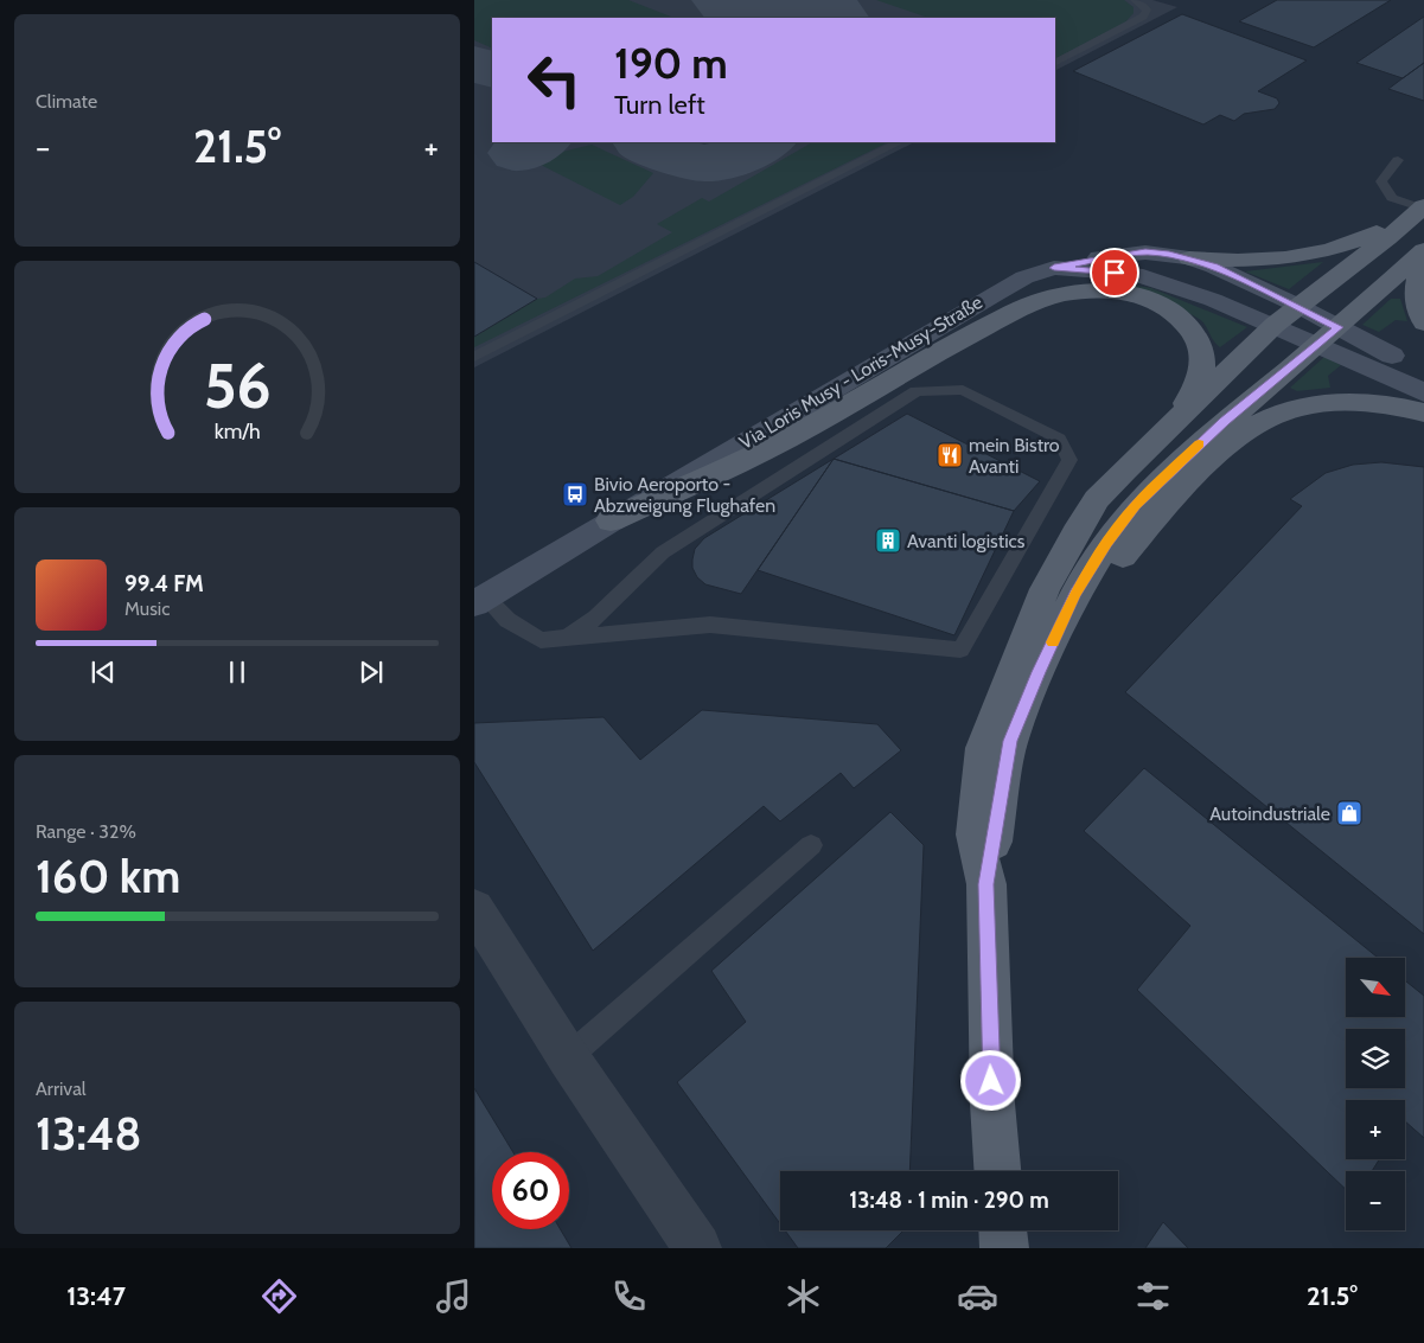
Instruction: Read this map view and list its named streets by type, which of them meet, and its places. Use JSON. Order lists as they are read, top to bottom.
{
  "streets": {
    "street": ["Via Loris Musy - Loris-Musy-Straße"]
  },
  "places": {
    "restaurant": ["mein Bistro Avanti"],
    "bus stop": ["Bivio Aeroporto - Abzweigung Flughafen"],
    "building": ["Avanti logistics"],
    "shop": ["Autoindustriale"]
  },
  "north": "bottom right",
  "page": {
    "tile": [
      "Climate",
      ["Range · 32%", "160 km"],
      ["Arrival", "13:48"]
    ],
    "turn": ["190 m", "Turn left"],
    "heat": ["−", "21.5°", "+"],
    "song": ["99.4 FM", "Music"],
    "map_buttons": ["+", "−"],
    "limit": "60",
    "trip": "13:48 · 1 min · 290 m",
    "tabs": ["13:47", "21.5°"],
    "gauge": ["56", "km/h"]
  }
}
